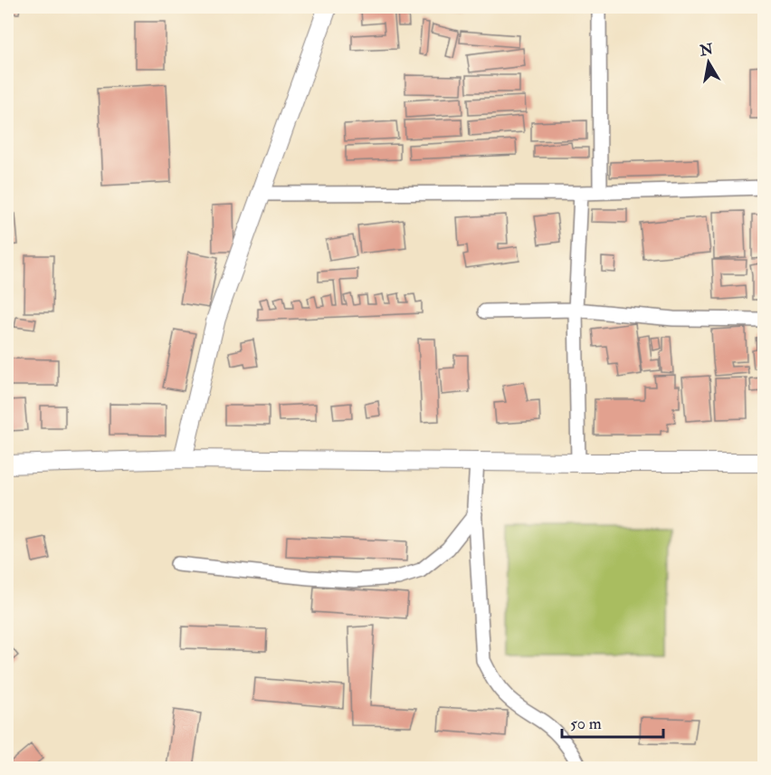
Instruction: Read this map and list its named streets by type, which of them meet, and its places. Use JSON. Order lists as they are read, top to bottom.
{
  "scale_bar": "50 m",
  "north": "top"
}
